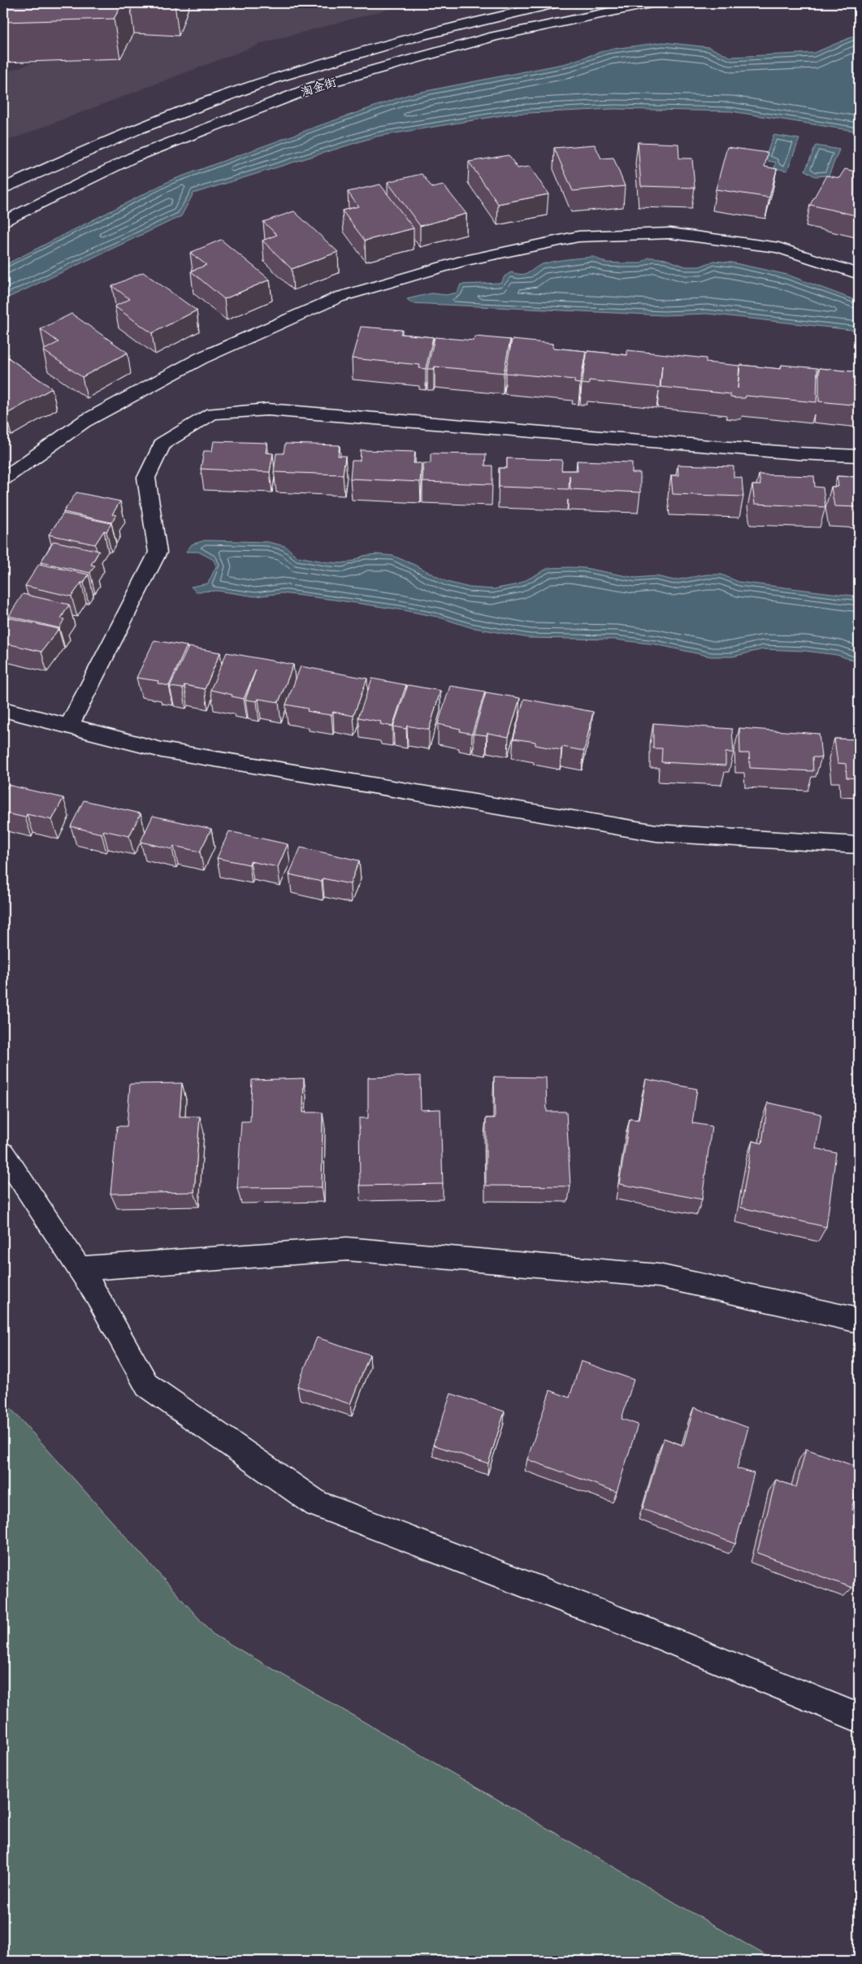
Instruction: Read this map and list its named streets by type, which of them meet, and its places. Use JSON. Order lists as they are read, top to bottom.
{
  "streets": {
    "street": ["淘金街"]
  }
}
